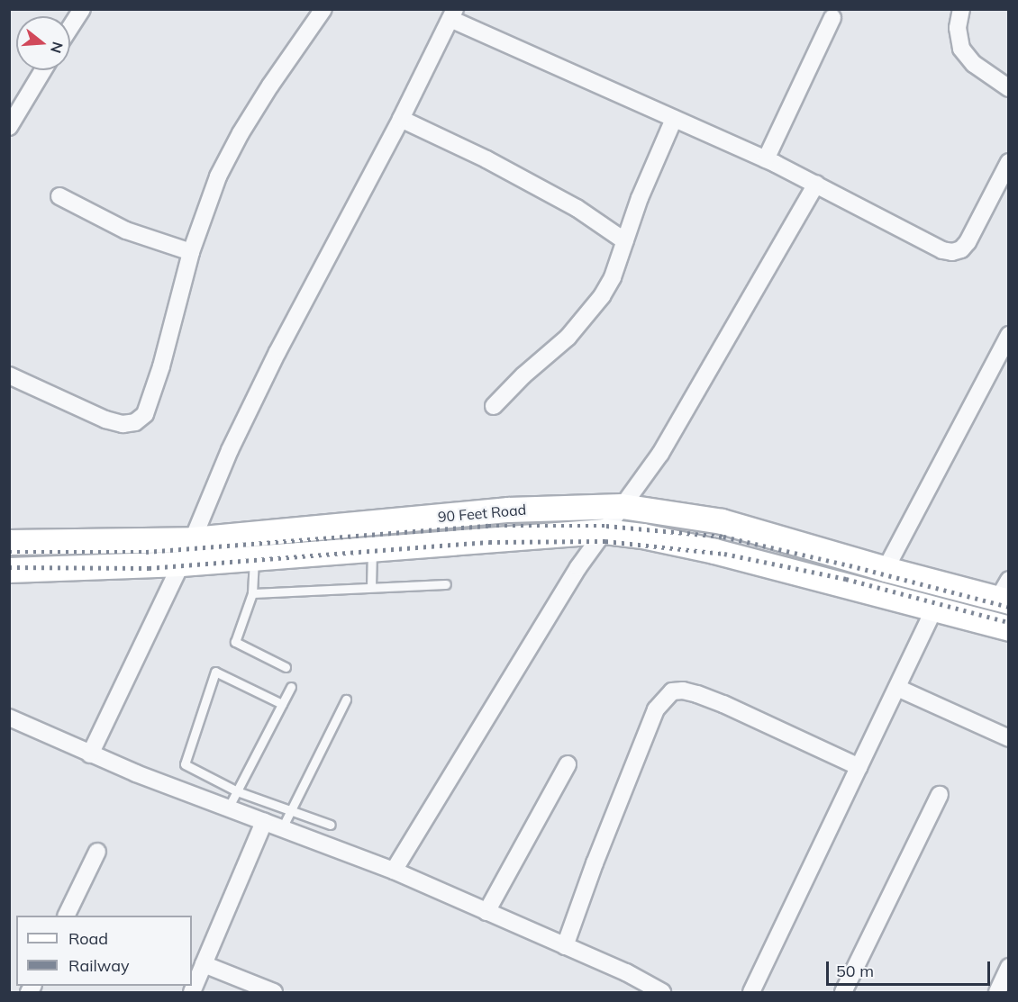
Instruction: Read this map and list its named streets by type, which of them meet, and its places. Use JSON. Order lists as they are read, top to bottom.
{
  "streets": {
    "main road": ["90 Feet Road"]
  },
  "legend": ["Road", "Railway"],
  "scale_bar": "50 m",
  "north": "right"
}
